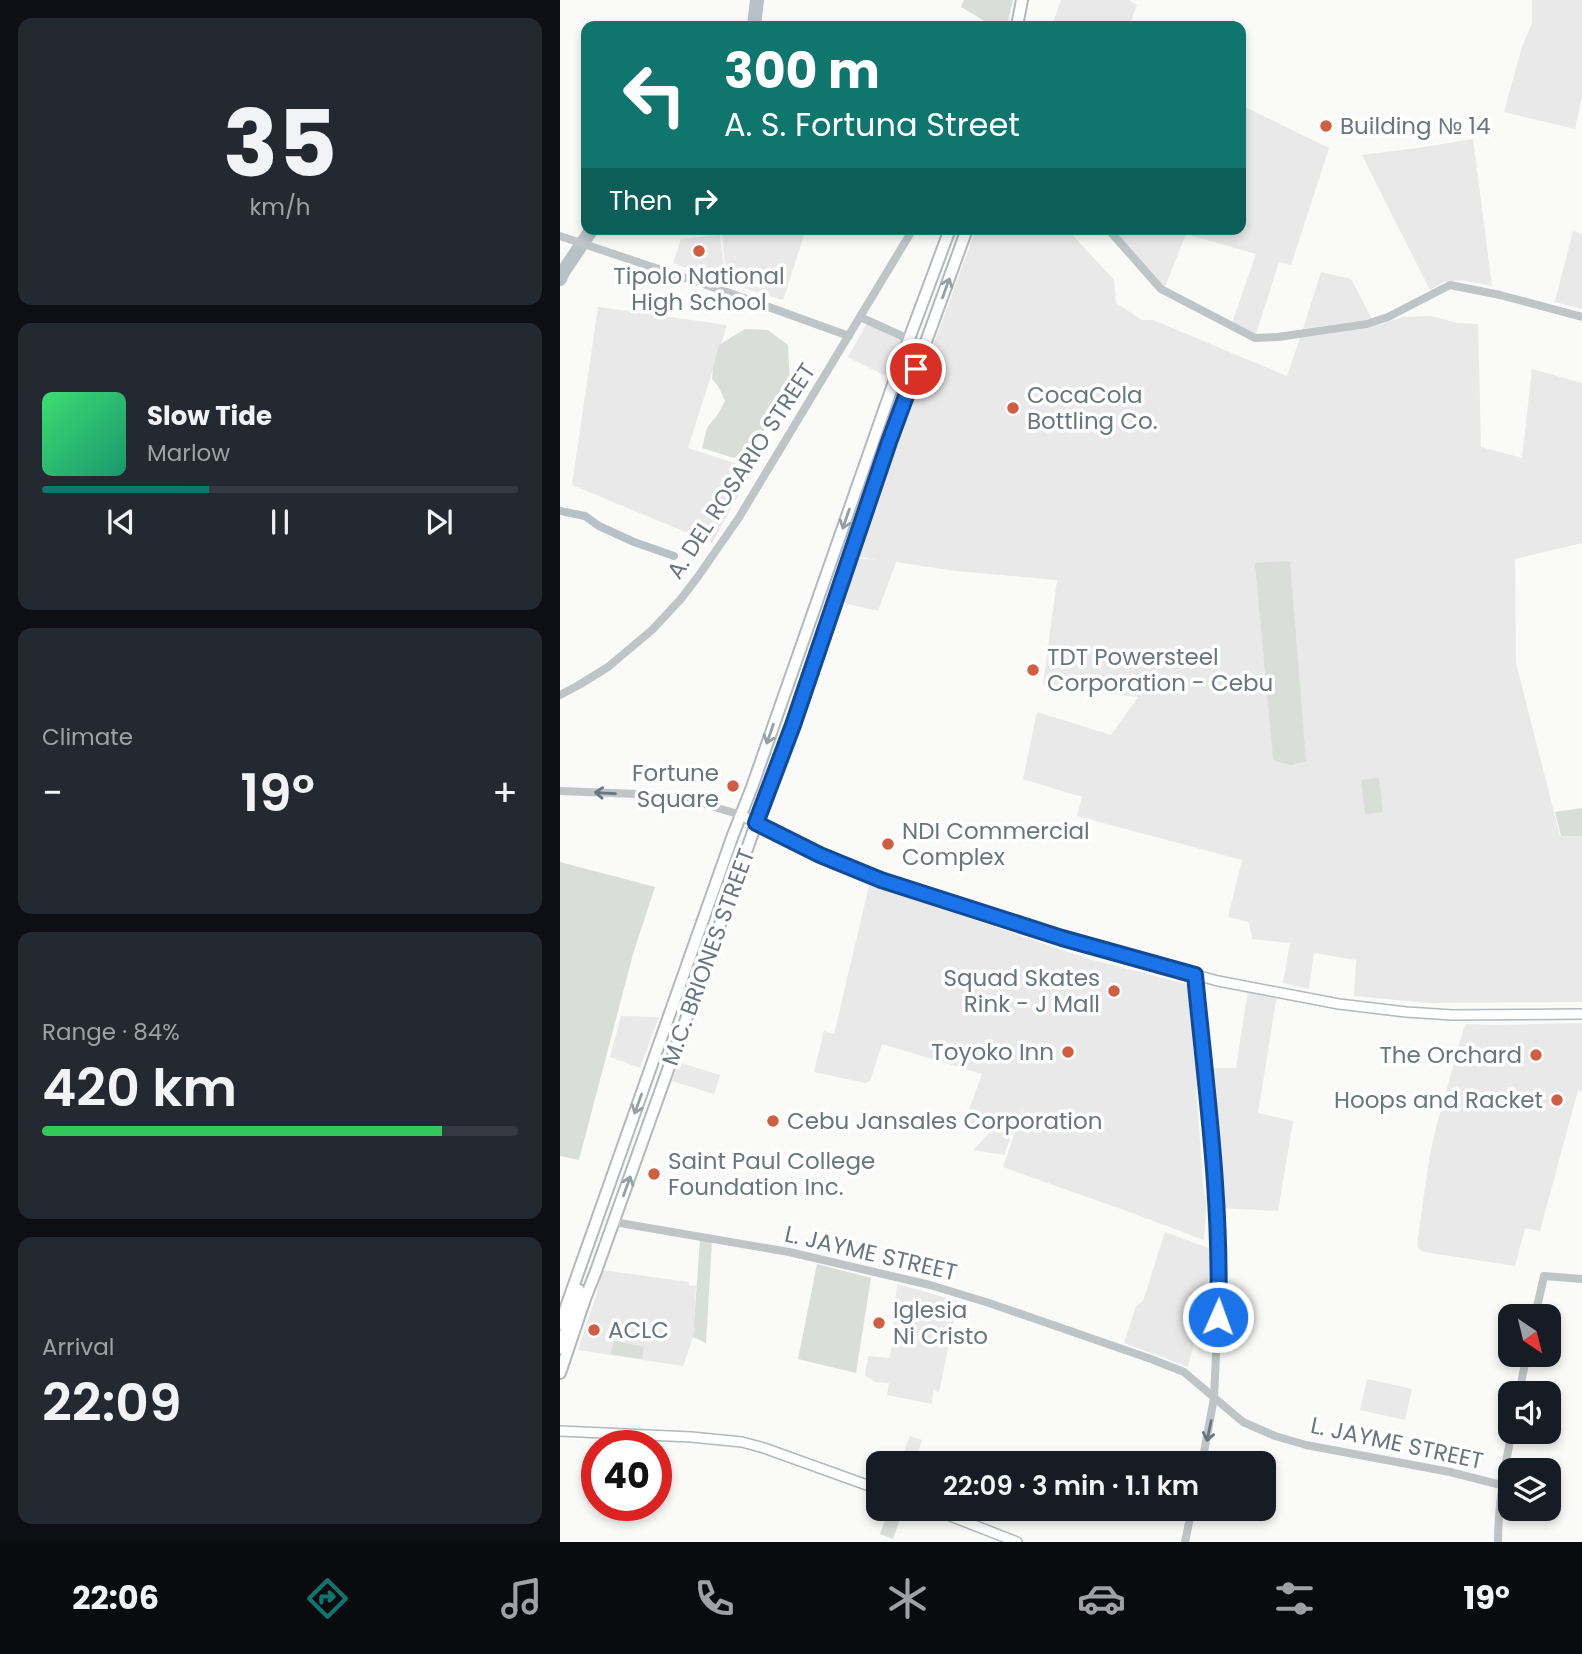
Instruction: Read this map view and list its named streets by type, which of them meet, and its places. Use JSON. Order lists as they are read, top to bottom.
{
  "streets": {
    "main road": ["M.C. BRIONES STREET"],
    "street": ["A. DEL ROSARIO STREET", "L. JAYME STREET"]
  },
  "crossings": [
    ["M.C. BRIONES STREET", "L. JAYME STREET"]
  ],
  "places": [
    "Building № 14",
    "Tipolo National High School",
    "CocaCola Bottling Co.",
    "TDT Powersteel Corporation - Cebu",
    "Fortune Square",
    "NDI Commercial Complex",
    "Squad Skates Rink - J Mall",
    "Toyoko Inn",
    "The Orchard",
    "Hoops and Racket",
    "Cebu Jansales Corporation",
    "Saint Paul College Foundation Inc.",
    "Iglesia Ni Cristo",
    "ACLC"
  ],
  "north": "bottom right",
  "page": {
    "tile": [
      ["35", "km/h"],
      "Climate",
      ["Range · 84%", "420 km"],
      ["Arrival", "22:09"]
    ],
    "turn": ["300 m", "A. S. Fortuna Street"],
    "then": "Then",
    "song": ["Slow Tide", "Marlow"],
    "heat": ["−", "19°", "+"],
    "limit": "40",
    "trip": "22:09 · 3 min · 1.1 km",
    "tabs": ["22:06", "19°"]
  }
}
